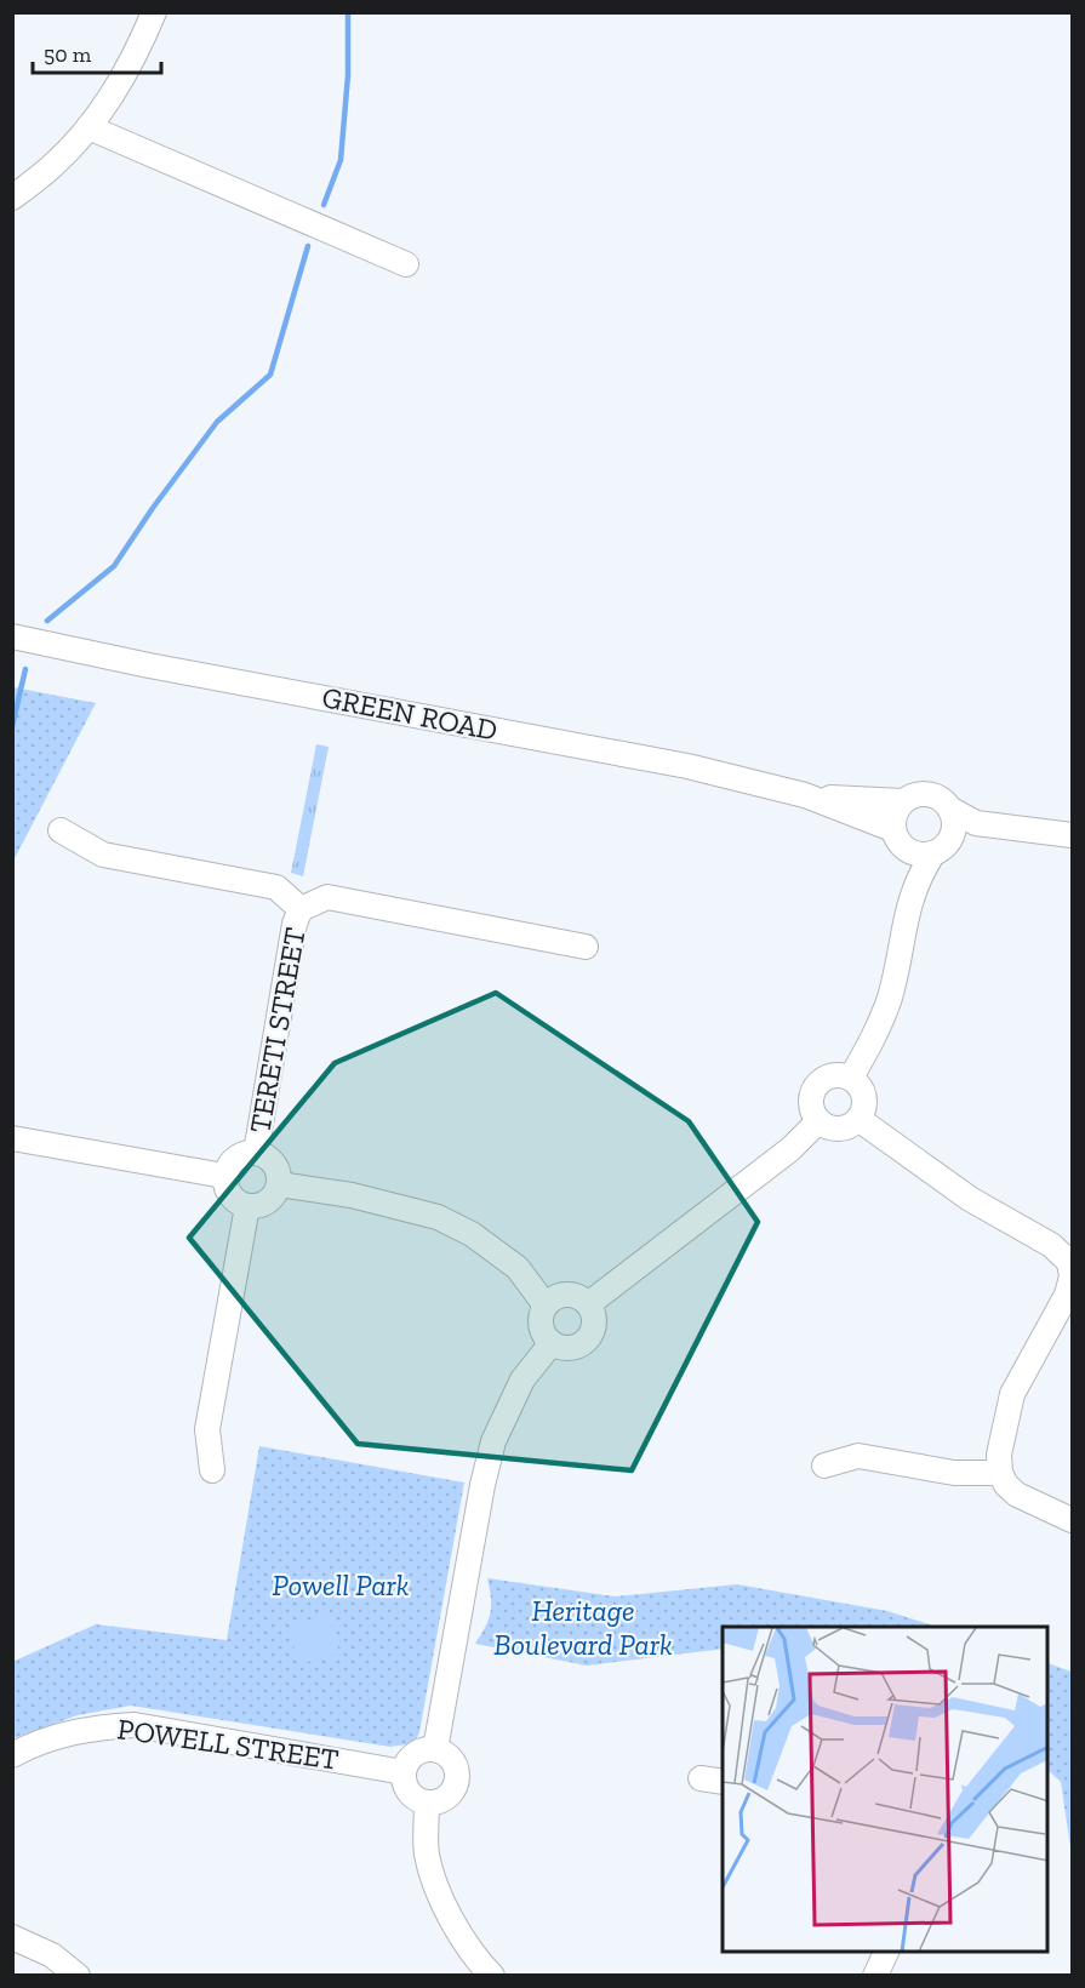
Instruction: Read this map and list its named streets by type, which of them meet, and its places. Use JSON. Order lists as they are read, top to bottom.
{
  "streets": {
    "street": ["GREEN ROAD", "TERETI STREET", "POWELL STREET"]
  },
  "parks": ["Powell Park", "Heritage Boulevard Park"],
  "scale_bar": "50 m"
}
